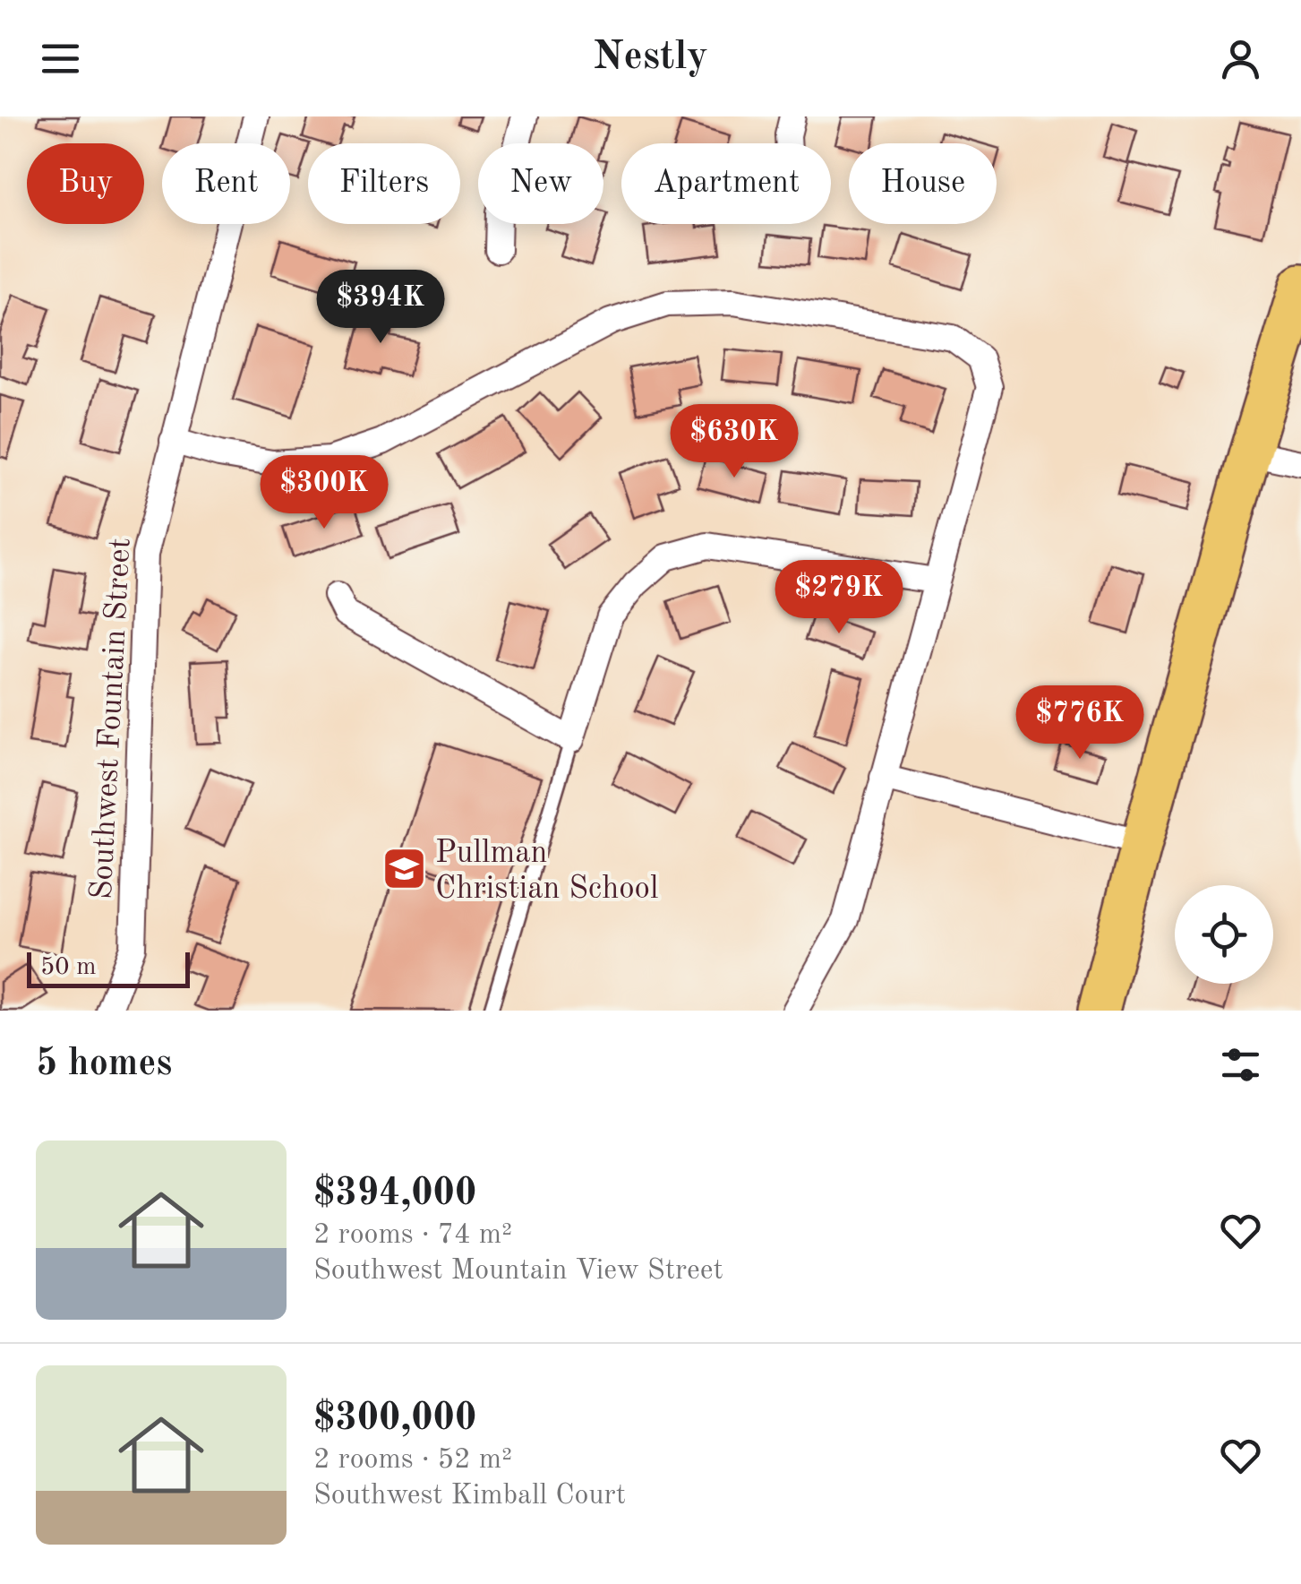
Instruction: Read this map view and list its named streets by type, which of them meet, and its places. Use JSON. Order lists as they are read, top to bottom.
{
  "streets": {
    "street": ["Southwest Fountain Street"]
  },
  "places": {
    "school or university": ["Pullman Christian School"]
  },
  "scale_bar": "50 m",
  "page": {
    "header": "Nestly",
    "chip": [
      "Buy",
      "Rent",
      "Filters",
      "New",
      "Apartment",
      "House"
    ],
    "price": [
      "$394K",
      "$630K",
      "$300K",
      "$279K",
      "$776K"
    ],
    "scale": "50 m",
    "heading": "5 homes",
    "list": [
      {
        "name": "$394,000",
        "note": "2 rooms · 74 m² · Southwest Mountain View Street"
      },
      {
        "name": "$300,000",
        "note": "2 rooms · 52 m² · Southwest Kimball Court"
      }
    ]
  }
}
